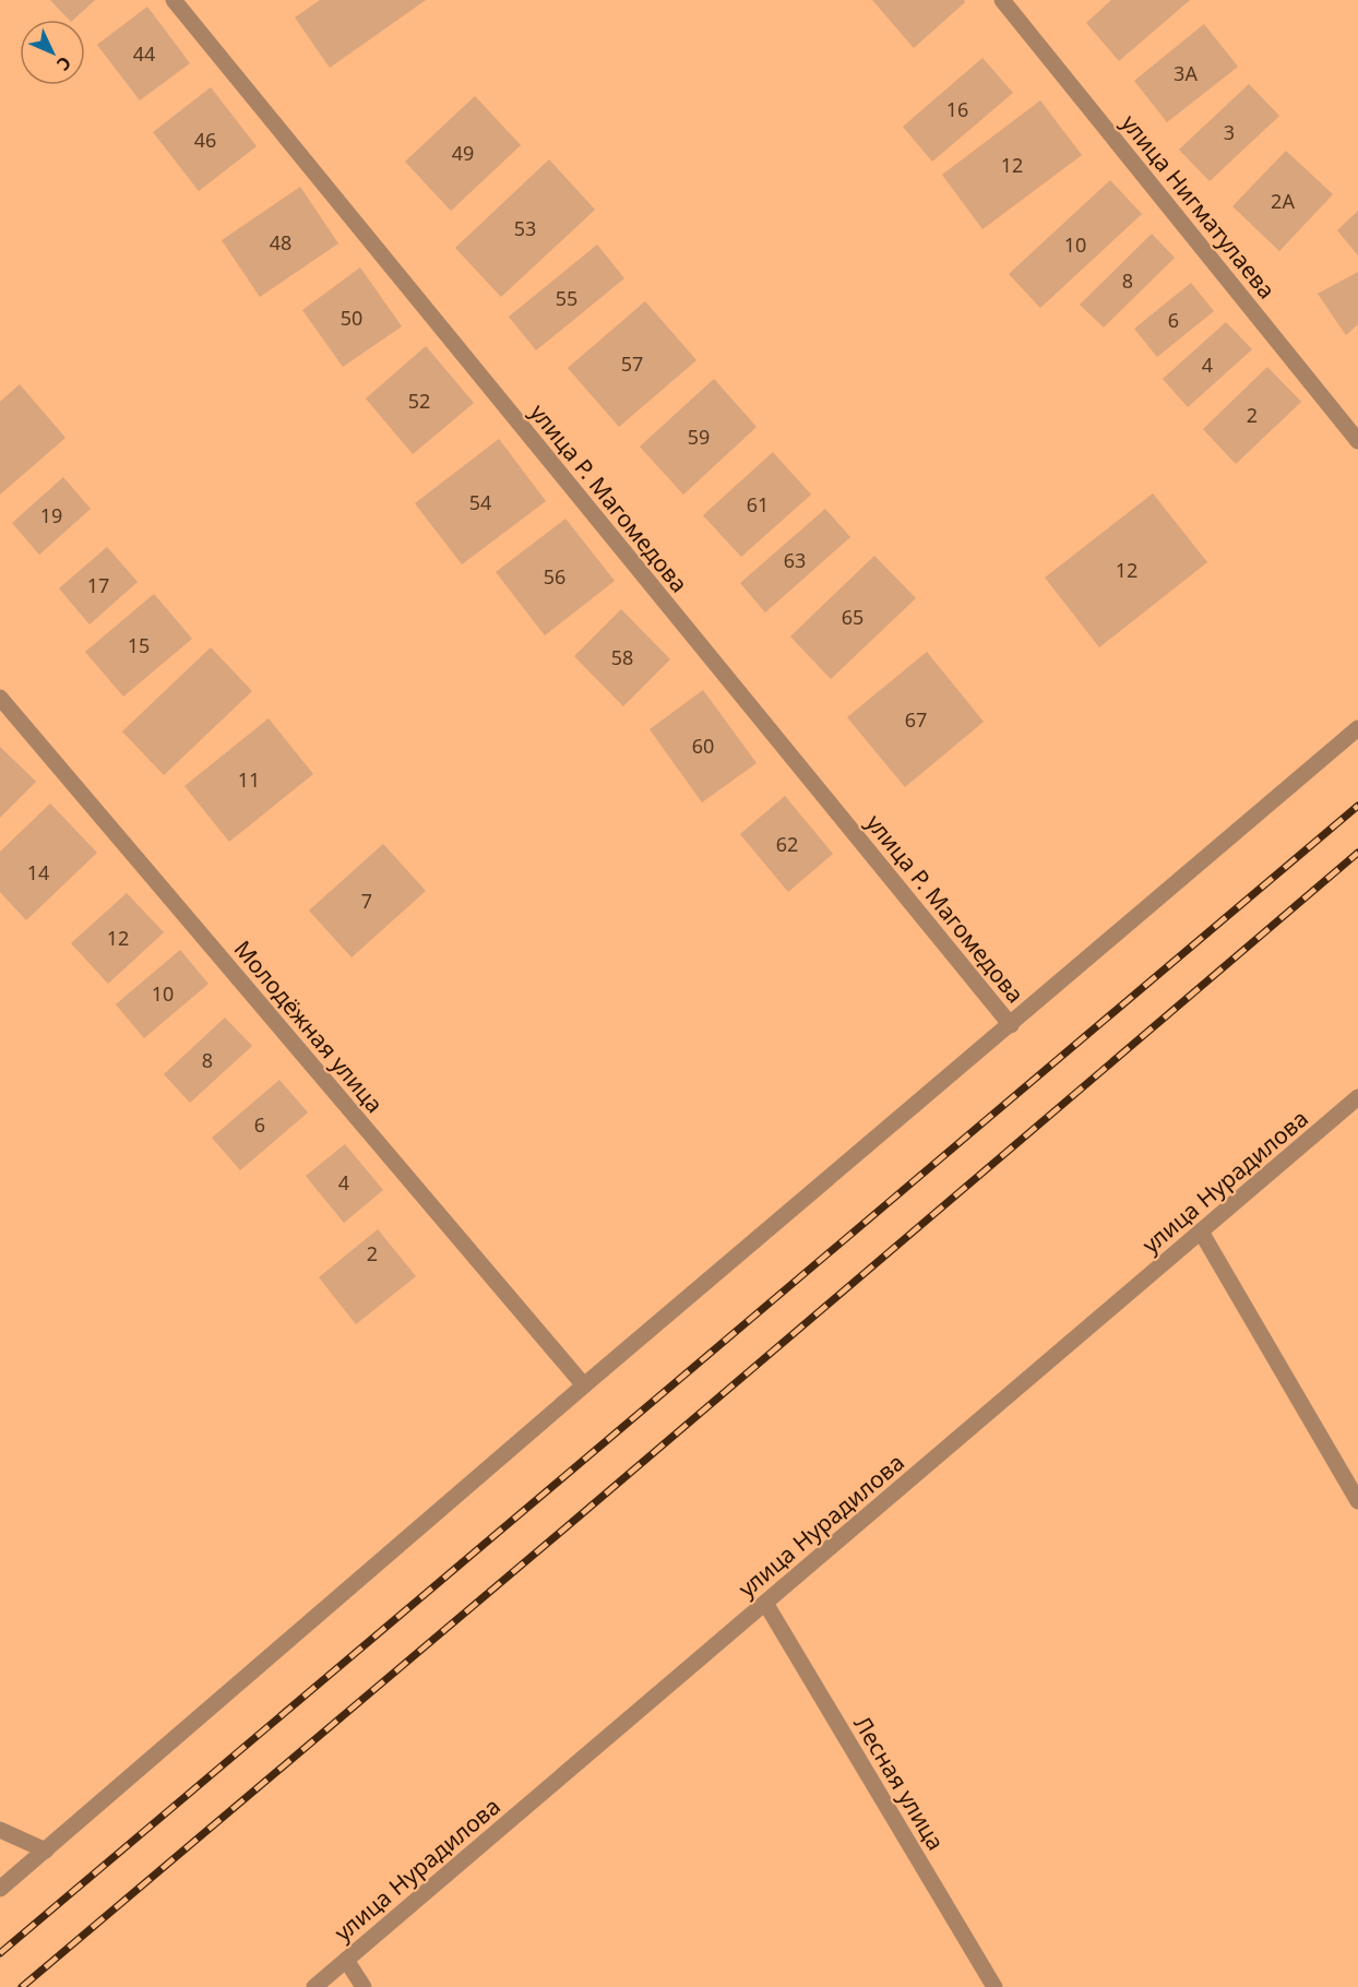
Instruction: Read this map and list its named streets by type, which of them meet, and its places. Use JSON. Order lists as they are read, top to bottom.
{
  "streets": {
    "street": [
      "улица Нигматулаева",
      "улица Р. Магомедова",
      "Молодёжная улица",
      "улица Нурадилова",
      "Лесная улица"
    ]
  },
  "crossings": [
    ["улица Нурадилова", "Лесная улица"]
  ],
  "house_numbers": [
    "44",
    "3А",
    "16",
    "3",
    "46",
    "49",
    "12",
    "2А",
    "53",
    "48",
    "10",
    "8",
    "55",
    "50",
    "6",
    "57",
    "4",
    "52",
    "2",
    "59",
    "54",
    "61",
    "19",
    "63",
    "12",
    "56",
    "17",
    "65",
    "15",
    "58",
    "67",
    "60",
    "11",
    "62",
    "14",
    "7",
    "12",
    "10",
    "8",
    "6",
    "4",
    "2"
  ],
  "north": "bottom right"
}
